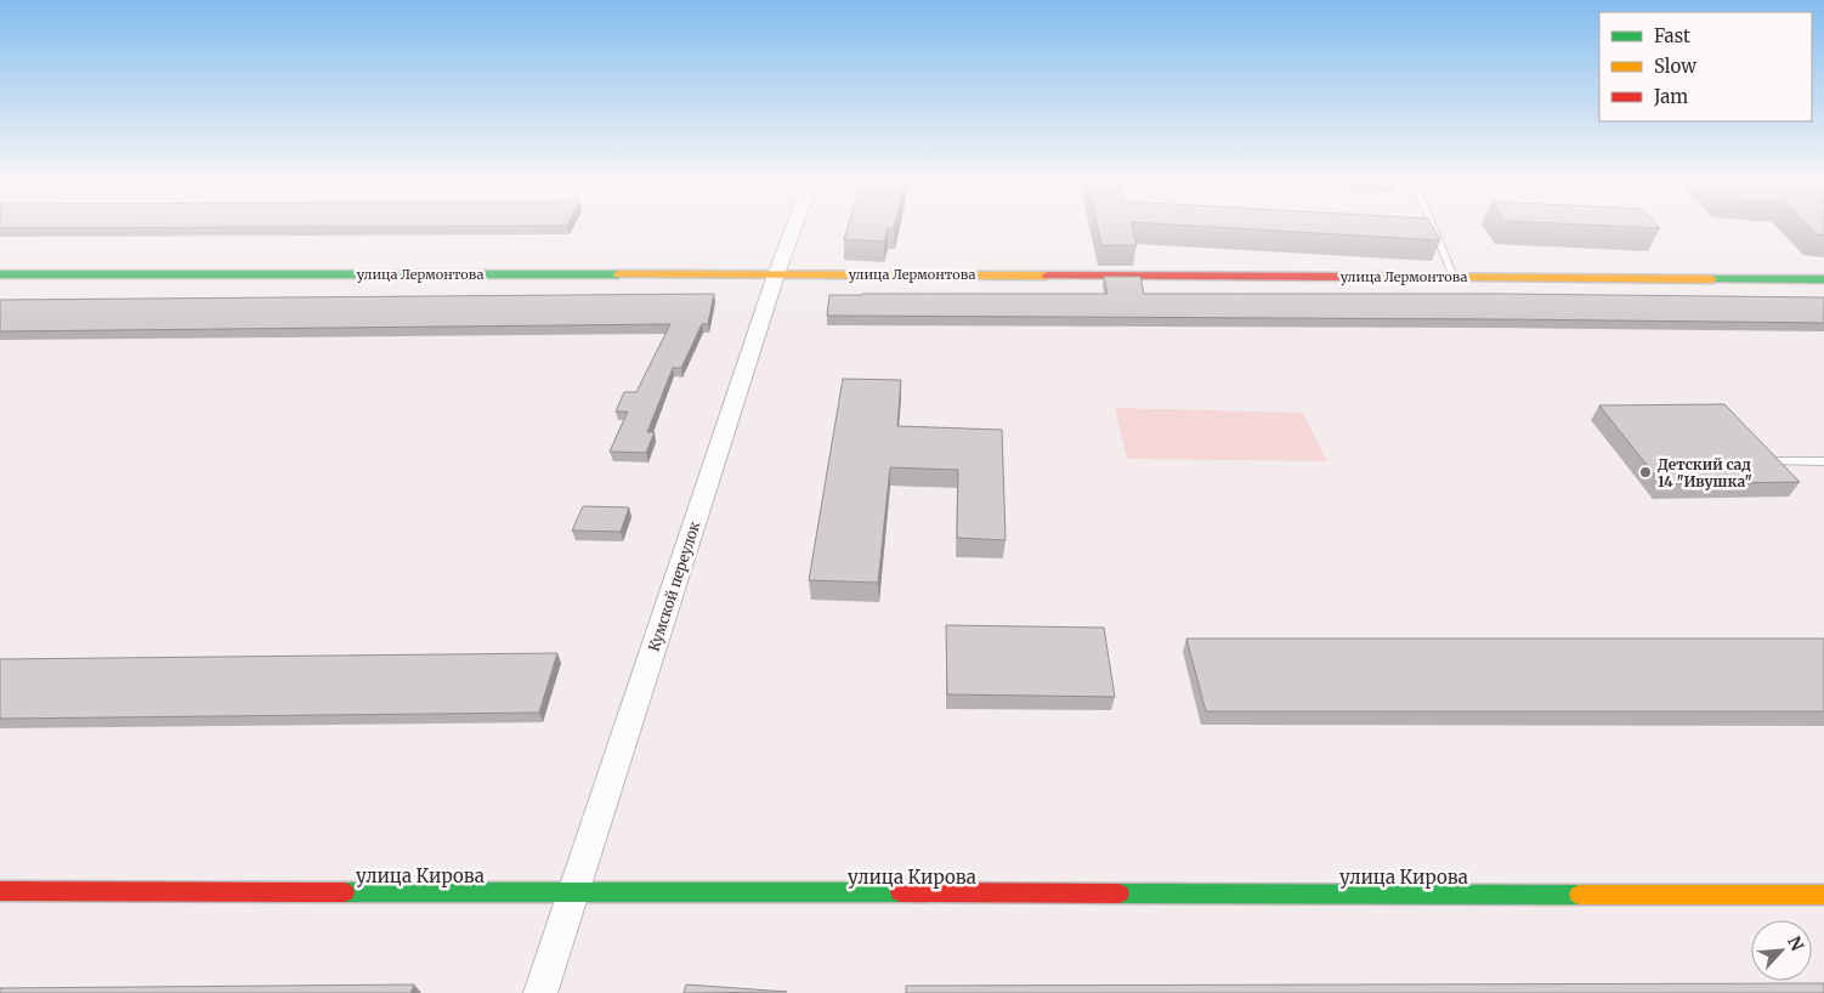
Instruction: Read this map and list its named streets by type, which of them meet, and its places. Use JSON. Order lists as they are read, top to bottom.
{
  "streets": {
    "street": ["улица Лермонтова", "Кумской переулок", "улица Кирова"]
  },
  "crossings": [
    ["улица Лермонтова", "Кумской переулок"],
    ["Кумской переулок", "улица Кирова"]
  ],
  "places": ["Детский сад 14 \"Ивушка\""],
  "legend": ["Fast", "Slow", "Jam"],
  "north": "top right"
}
